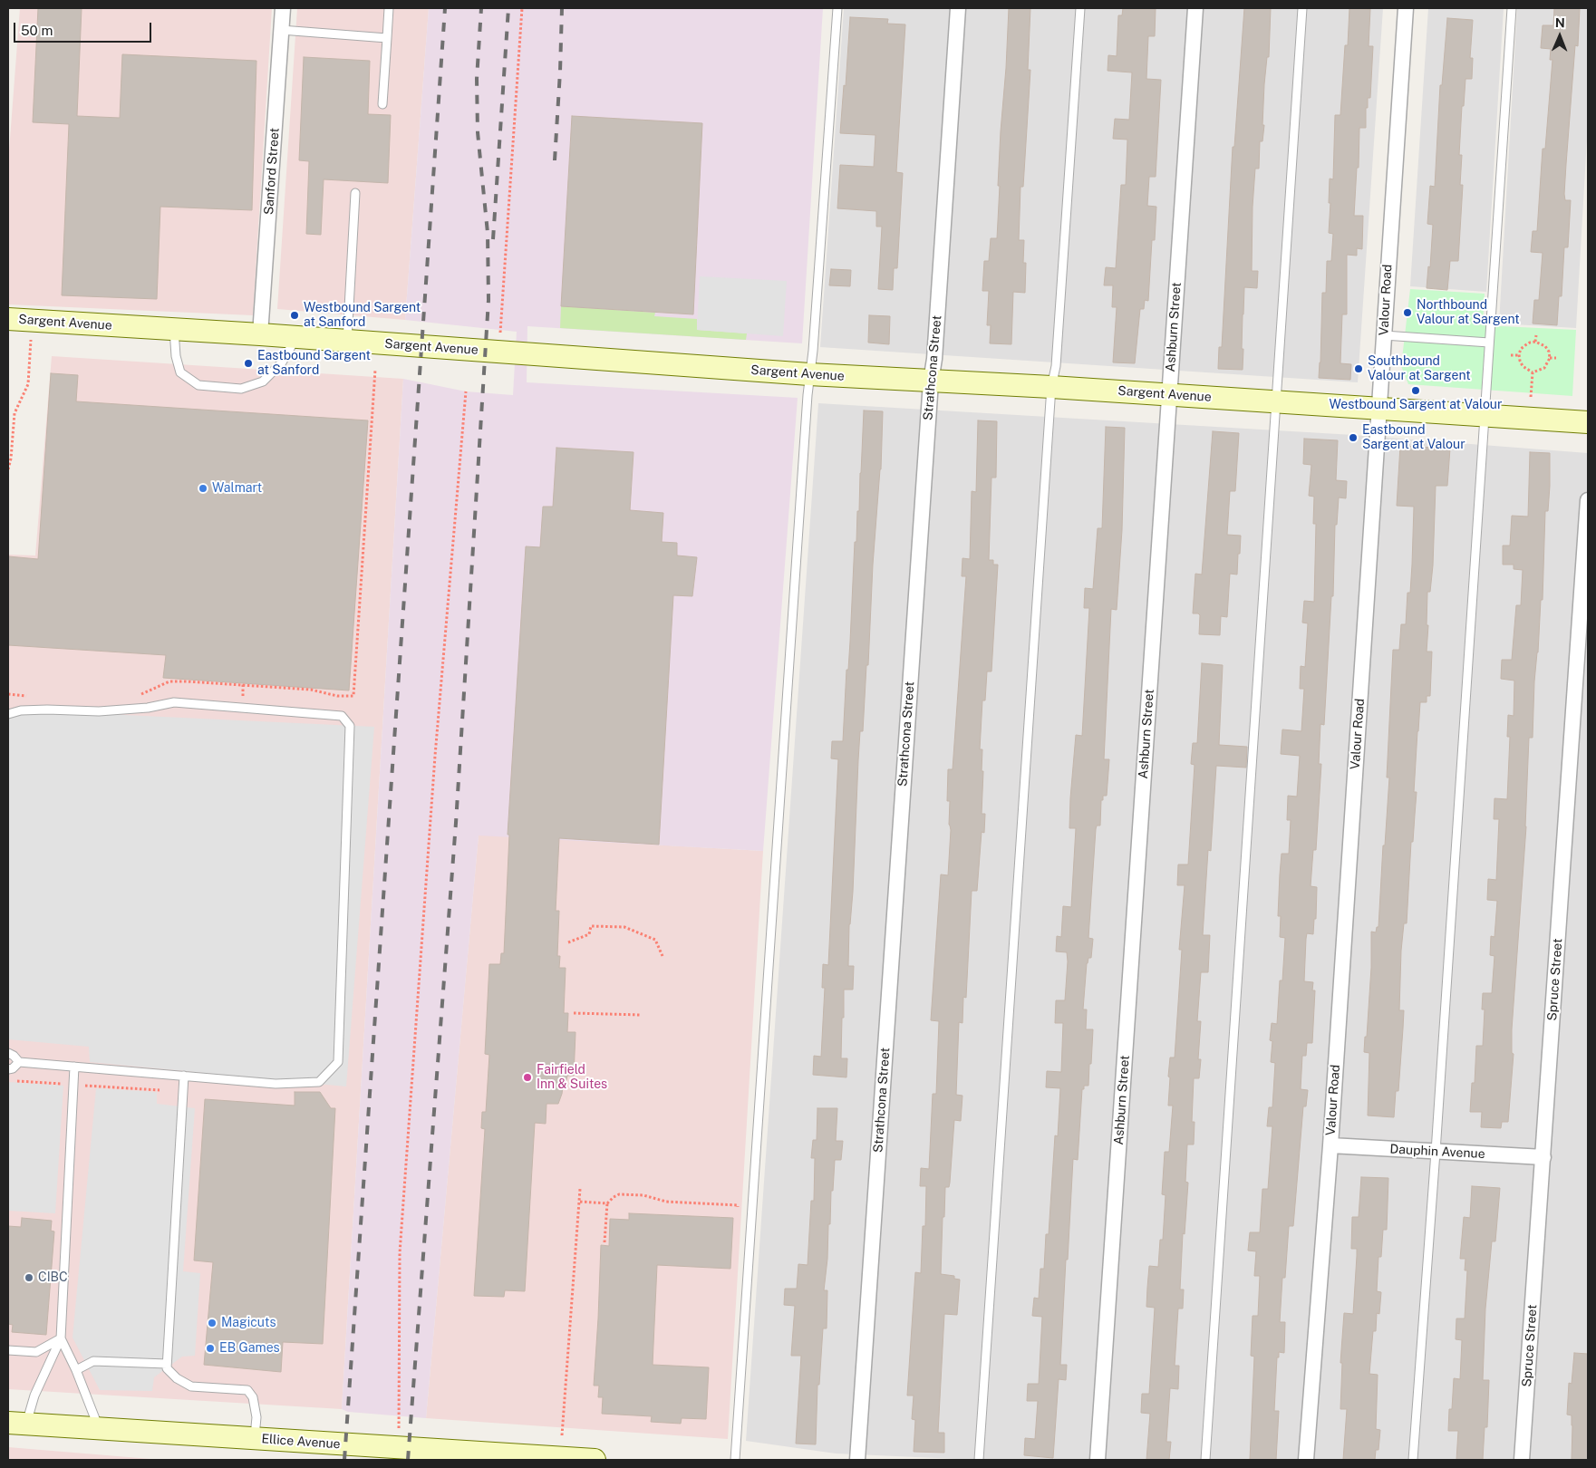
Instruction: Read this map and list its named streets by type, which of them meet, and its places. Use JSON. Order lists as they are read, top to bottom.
{
  "streets": {
    "main road": ["Sargent Avenue", "Ellice Avenue"],
    "street": [
      "Sanford Street",
      "Valour Road",
      "Ashburn Street",
      "Strathcona Street",
      "Spruce Street",
      "Dauphin Avenue"
    ]
  },
  "crossings": [
    ["Sanford Street", "Sargent Avenue"],
    ["Valour Road", "Sargent Avenue"],
    ["Valour Road", "Dauphin Avenue"],
    ["Sargent Avenue", "Ashburn Street"],
    ["Sargent Avenue", "Strathcona Street"],
    ["Spruce Street", "Dauphin Avenue"]
  ],
  "places": [
    "Northbound Valour at Sargent",
    "Westbound Sargent at Sanford",
    "Eastbound Sargent at Sanford",
    "Southbound Valour at Sargent",
    "Westbound Sargent at Valour",
    "Eastbound Sargent at Valour",
    "Walmart",
    "Fairfield Inn & Suites",
    "CIBC",
    "Magicuts",
    "EB Games"
  ],
  "scale_bar": "50 m",
  "north": "top"
}
